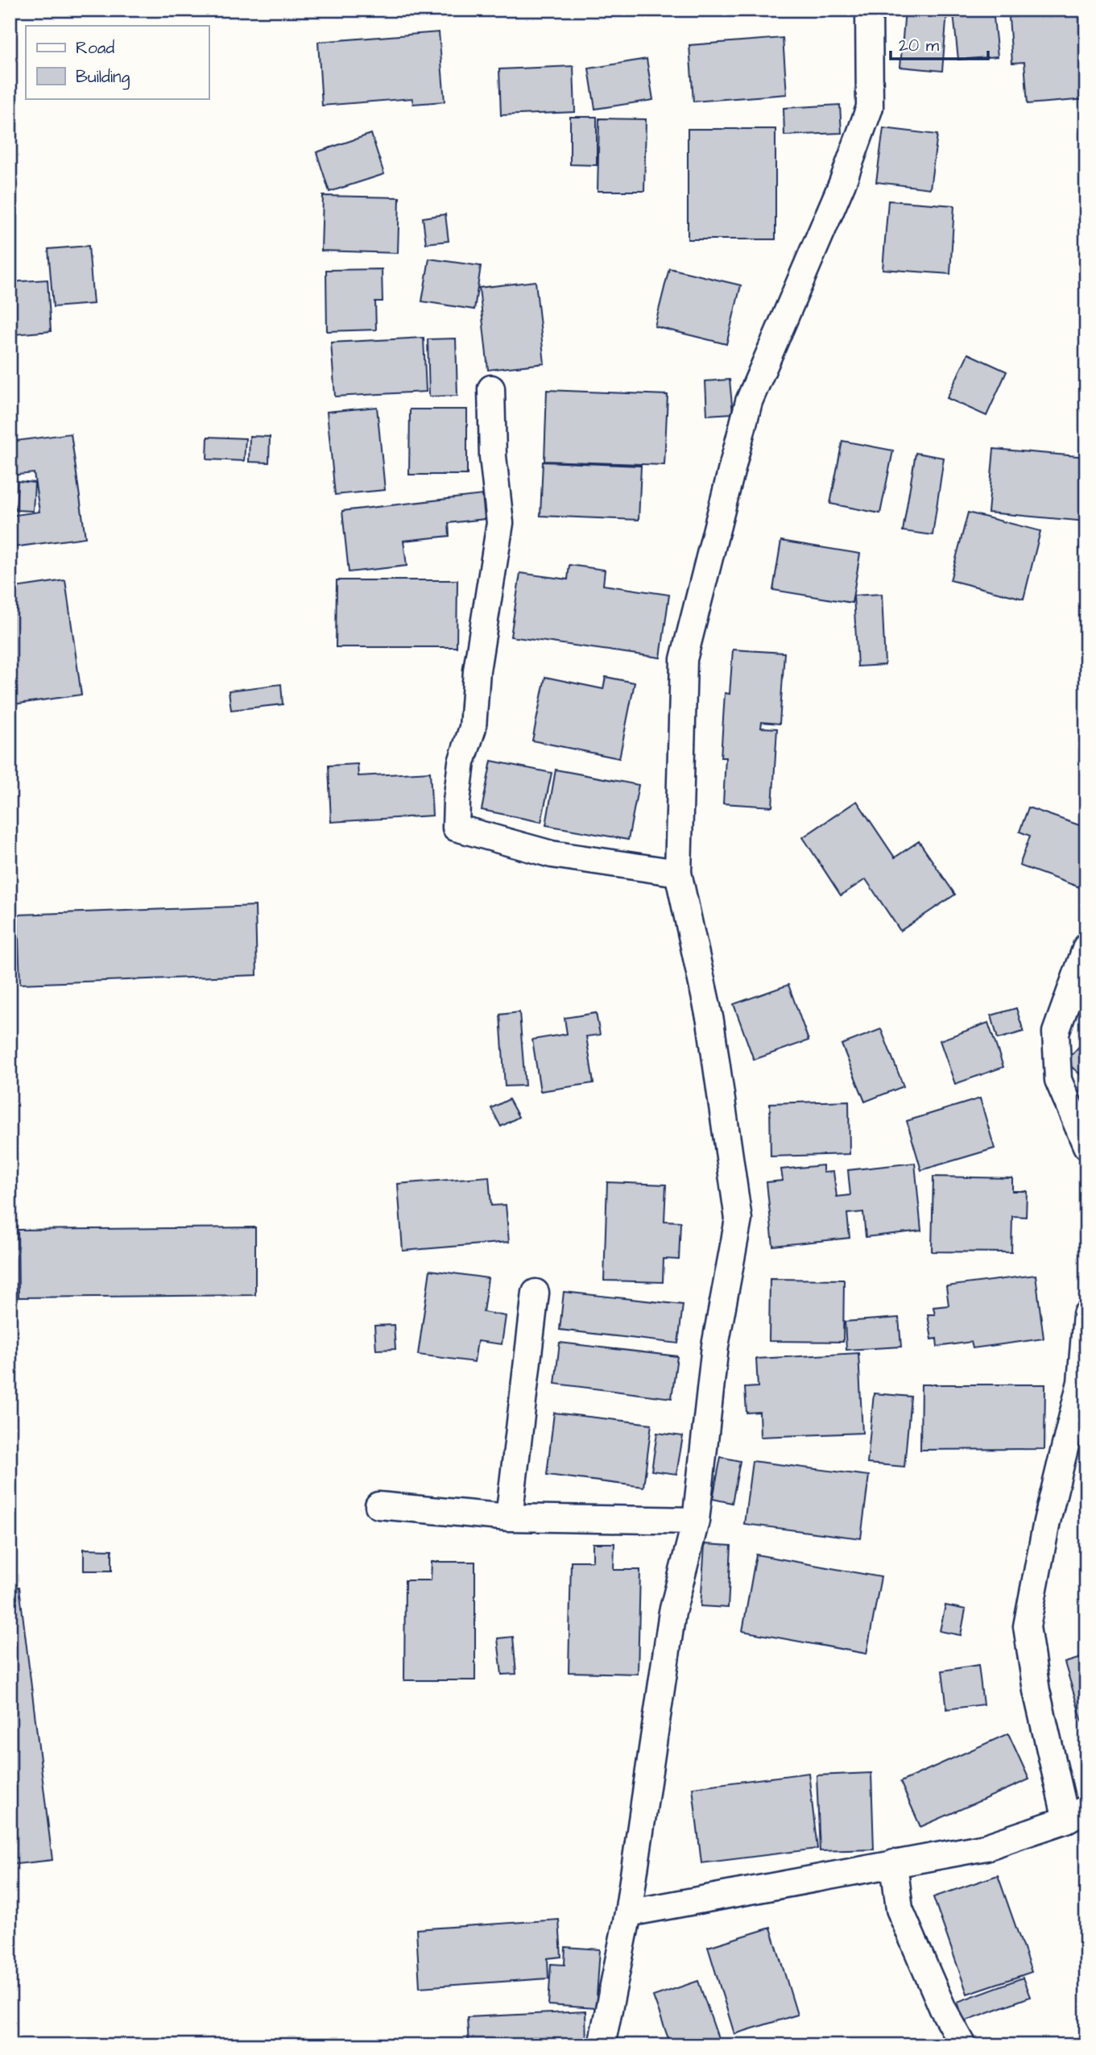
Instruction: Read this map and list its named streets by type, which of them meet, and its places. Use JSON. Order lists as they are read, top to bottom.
{
  "legend": ["Road", "Building"],
  "scale_bar": "20 m"
}
